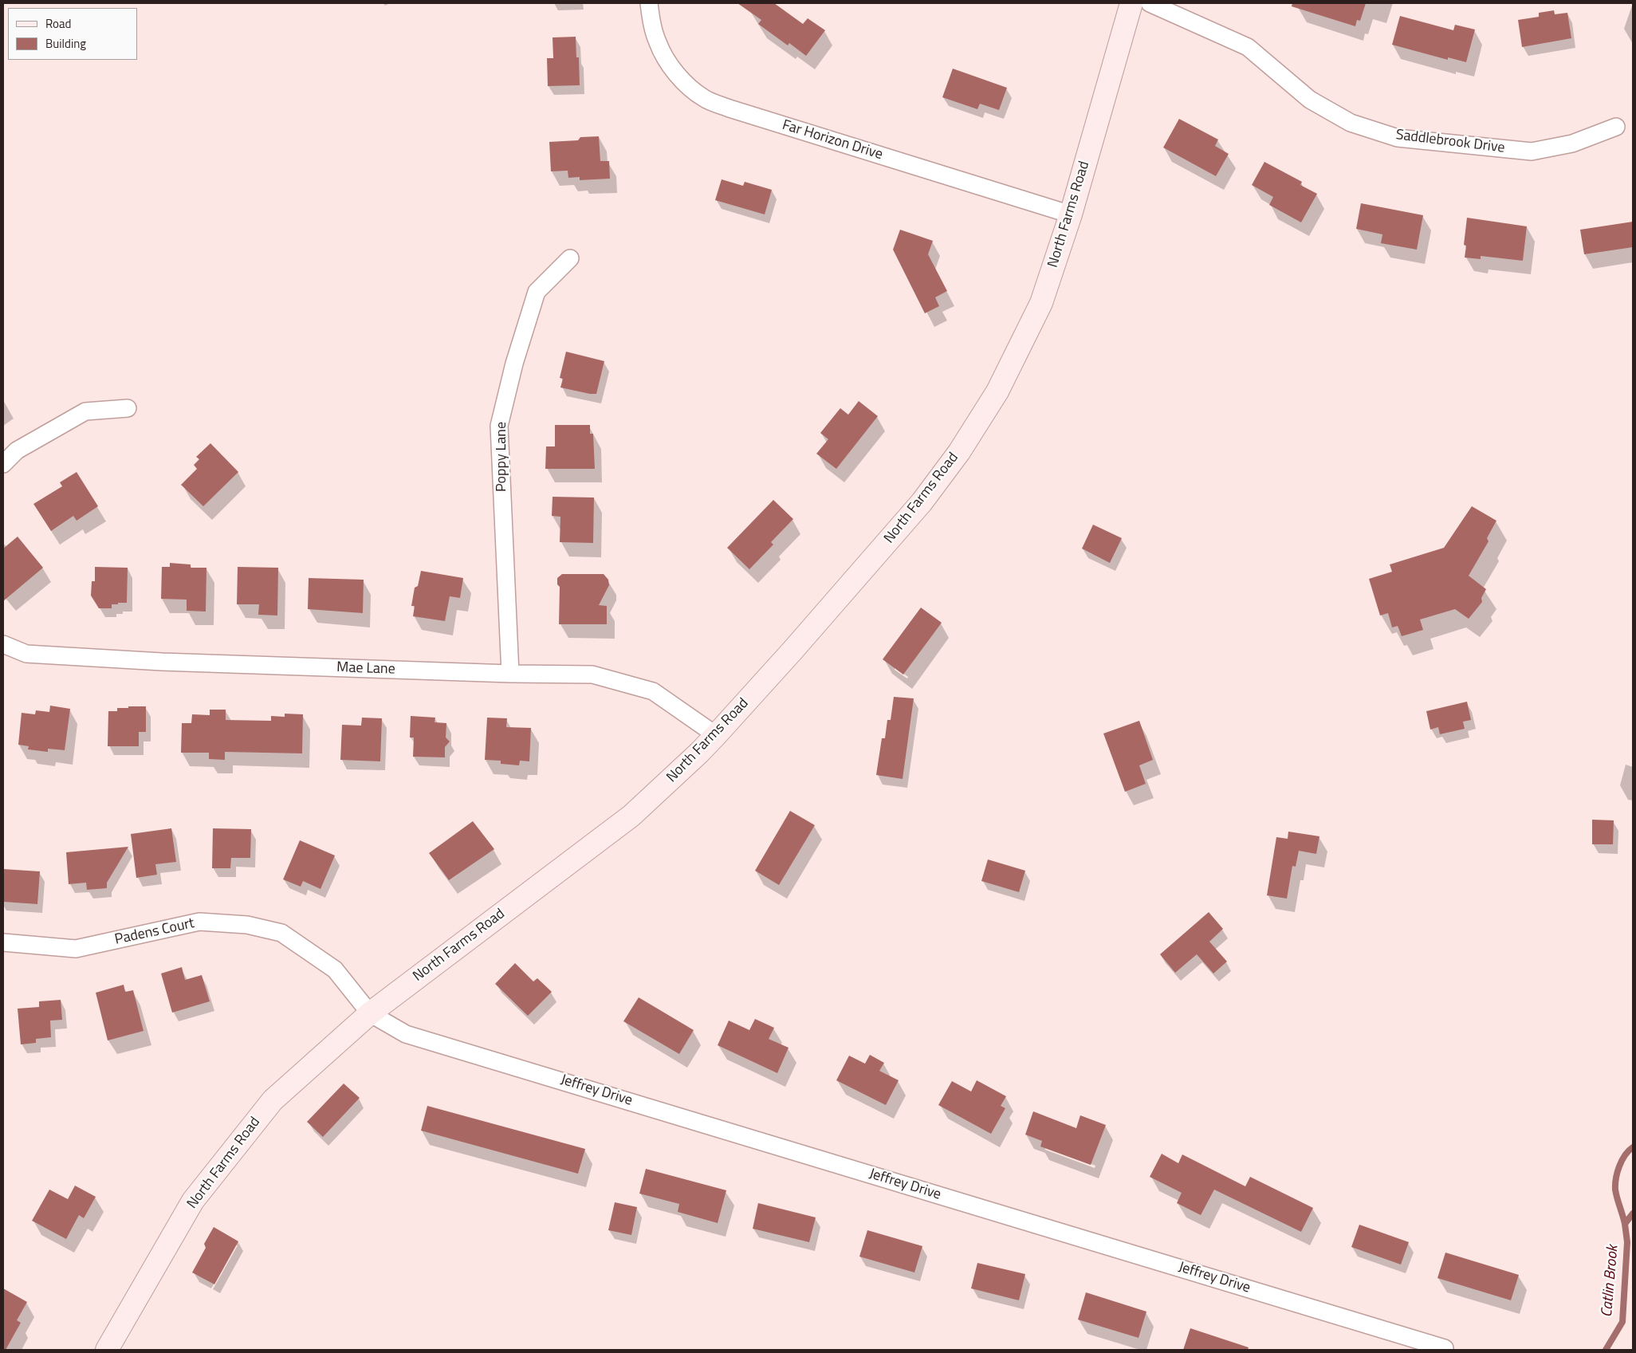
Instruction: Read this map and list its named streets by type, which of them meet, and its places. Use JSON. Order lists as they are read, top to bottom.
{
  "streets": {
    "main road": ["North Farms Road"],
    "street": [
      "Far Horizon Drive",
      "Saddlebrook Drive",
      "Poppy Lane",
      "Mae Lane",
      "Padens Court",
      "Jeffrey Drive"
    ]
  },
  "crossings": [
    ["Far Horizon Drive", "North Farms Road"],
    ["North Farms Road", "Mae Lane"],
    ["North Farms Road", "Padens Court"],
    ["North Farms Road", "Jeffrey Drive"],
    ["Poppy Lane", "Mae Lane"],
    ["Padens Court", "Jeffrey Drive"]
  ],
  "water": ["Catlin Brook"],
  "legend": ["Road", "Building"]
}
